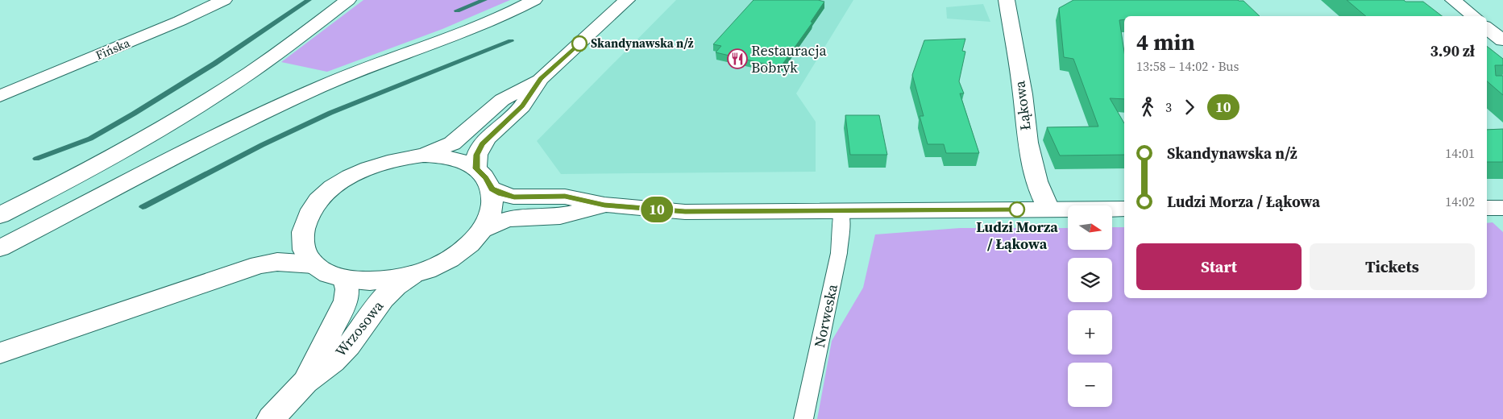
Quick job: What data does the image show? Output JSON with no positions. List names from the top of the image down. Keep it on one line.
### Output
{"streets":{"main road":["Fińska","Łąkowa","Wrzosowa"],"lane":["Norweska"]},"places":{"other":["Skandynawska n/ż","Ludzi Morza / Łąkowa"],"restaurant":["Restauracja Bobryk"]},"lines":["bus line 10"],"north":"right","page":{"on_map":"10","heading":["4 min","13:58 – 14:02 · Bus","3.90 zł"],"legs":["3","10"],"list":[{"name":"Skandynawska n/ż","value":"14:01"},{"name":"Ludzi Morza / Łąkowa","value":"14:02"}],"map_buttons":["+","−"],"buttons":["Start","Tickets"]}}
